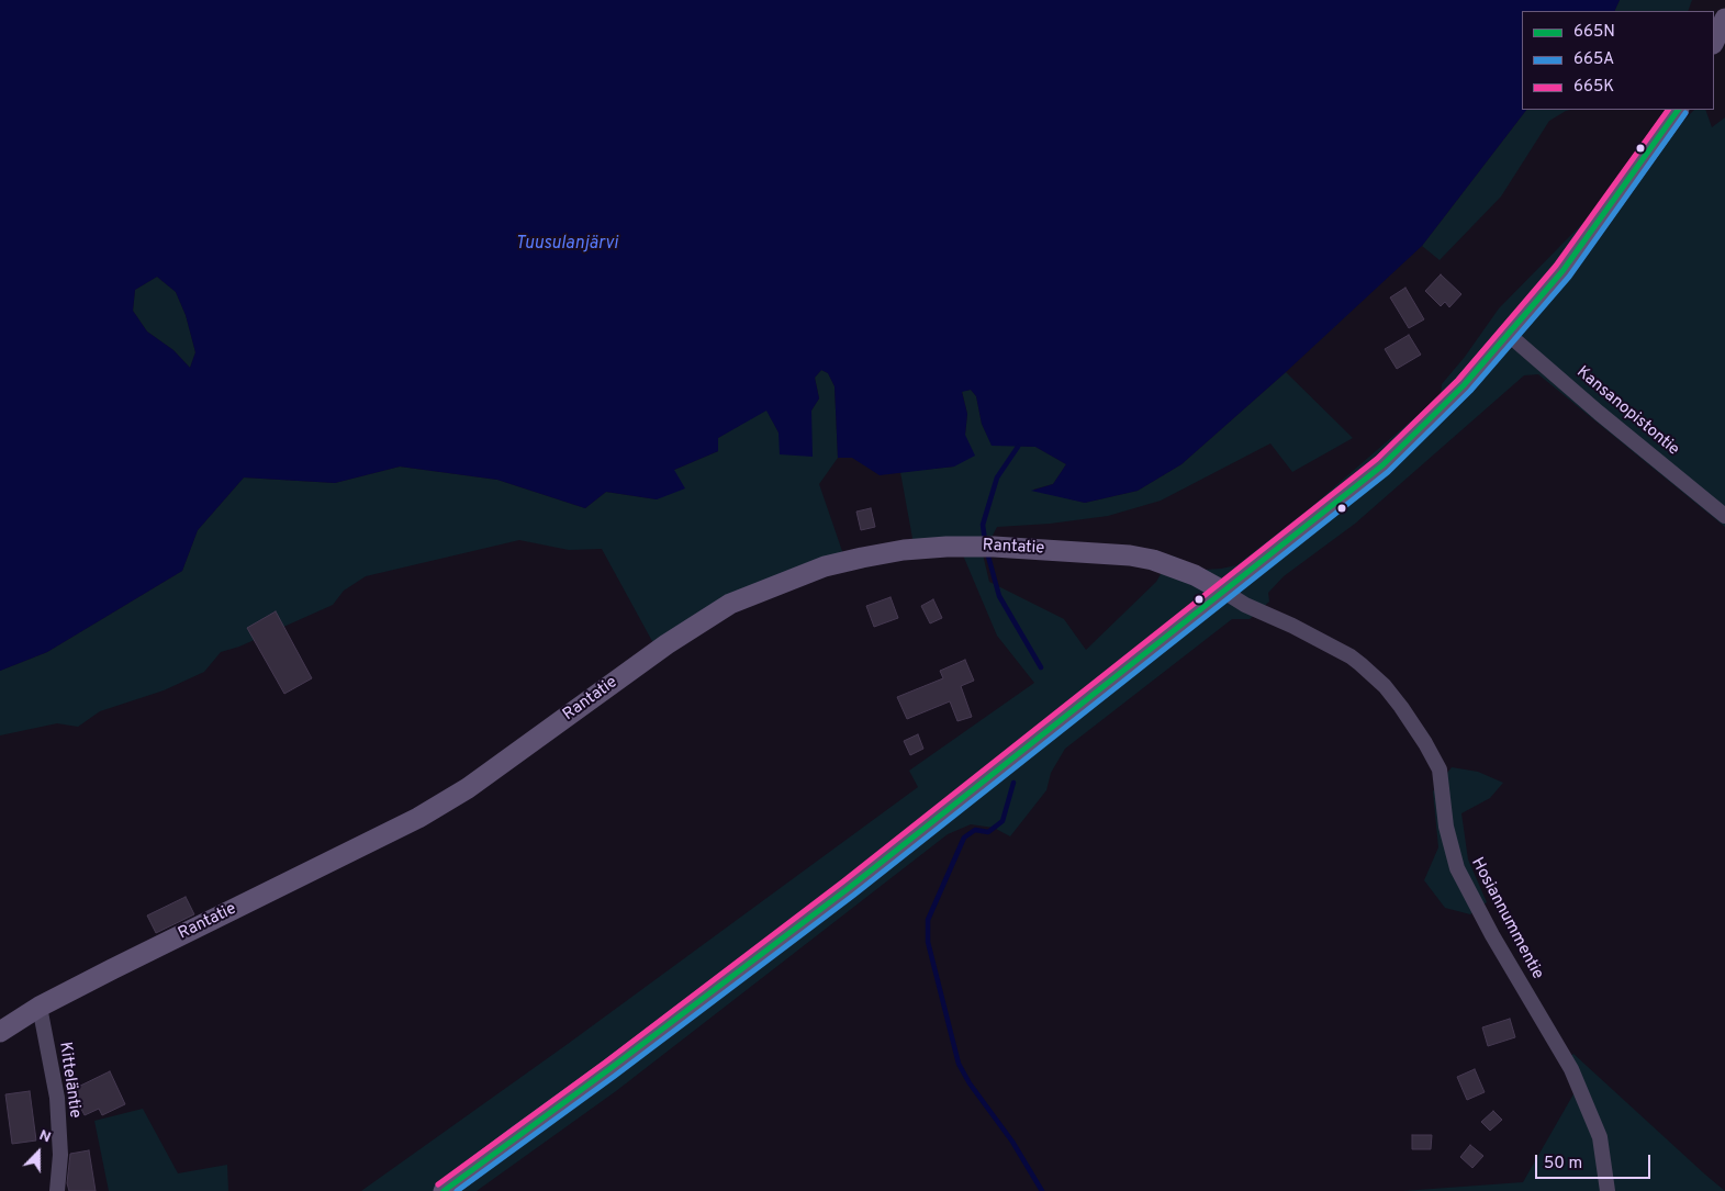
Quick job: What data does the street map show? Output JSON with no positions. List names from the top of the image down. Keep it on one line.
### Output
{"streets":{"main road":["Rantatie"],"street":["Kansanopistontie","Hosiannummentie","Kitteläntie"]},"crossings":[["Rantatie","Hosiannummentie"],["Rantatie","Kitteläntie"]],"water":["Tuusulanjärvi"],"lines":["transit line 665N","transit line 665K","transit line 665A"],"legend":["665N","665A","665K"],"scale_bar":"50 m","north":"top"}
